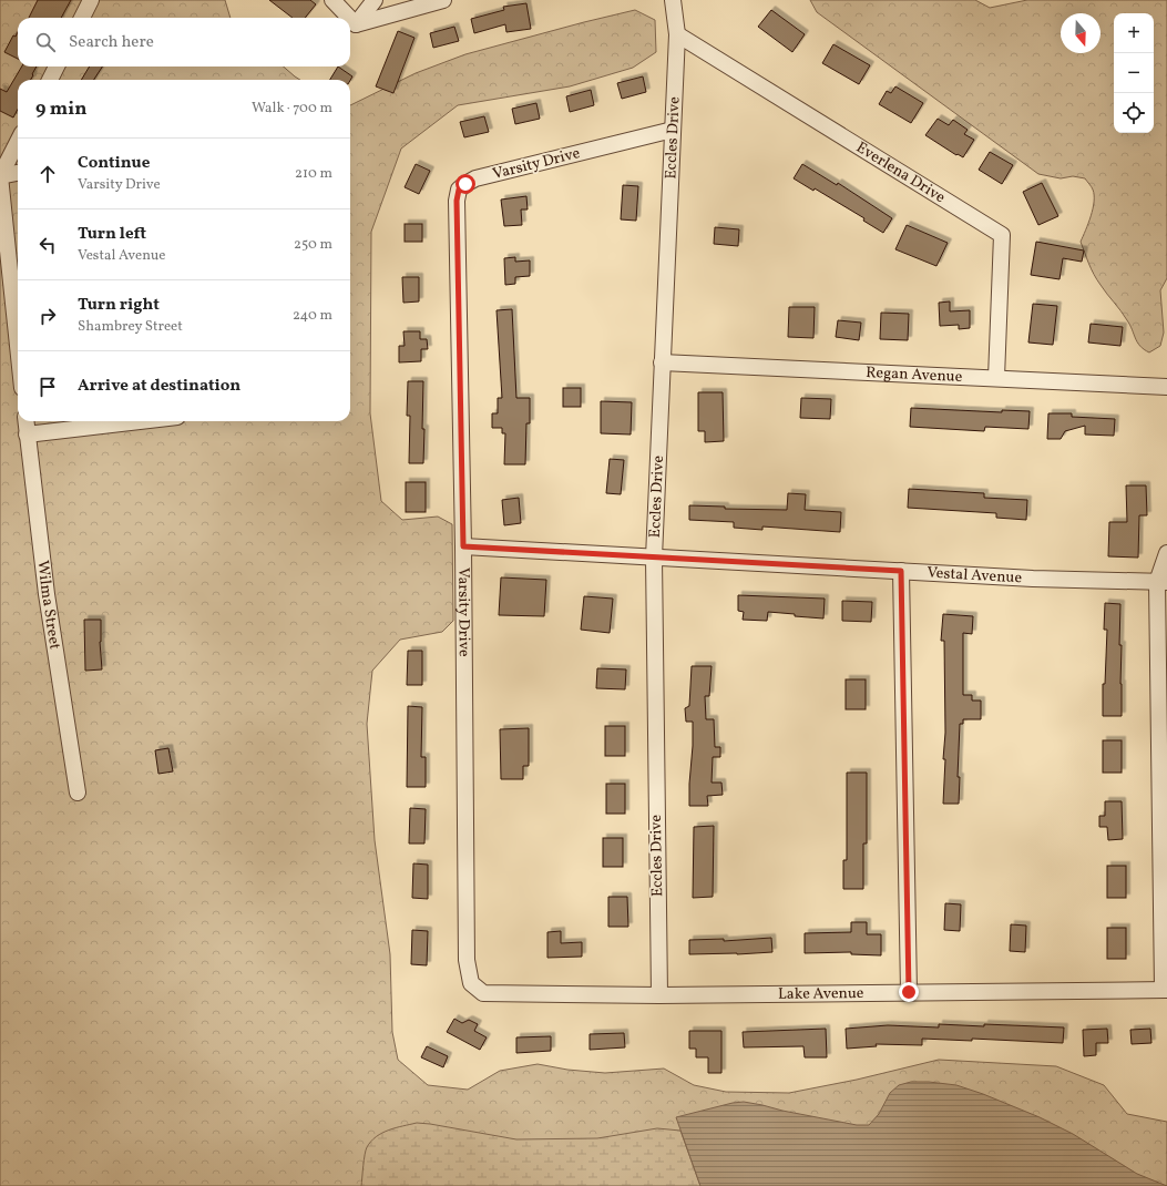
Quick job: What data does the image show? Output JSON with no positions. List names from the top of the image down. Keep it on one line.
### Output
{"streets":{"street":["Eccles Drive","Varsity Drive","Everlena Drive","Regan Avenue","Vestal Avenue","Wilma Street","Lake Avenue"]},"crossings":[["Eccles Drive","Varsity Drive"],["Eccles Drive","Everlena Drive"],["Eccles Drive","Regan Avenue"],["Eccles Drive","Vestal Avenue"],["Eccles Drive","Lake Avenue"],["Varsity Drive","Vestal Avenue"],["Varsity Drive","Lake Avenue"],["Everlena Drive","Regan Avenue"]],"north":"bottom","page":{"map_buttons":["+","−"],"search":"Search here","heading":["9 min","Walk · 700 m"],"list":[["Continue","Varsity Drive","210 m"],["Turn left","Vestal Avenue","250 m"],["Turn right","Shambrey Street","240 m"],"Arrive at destination"]}}
